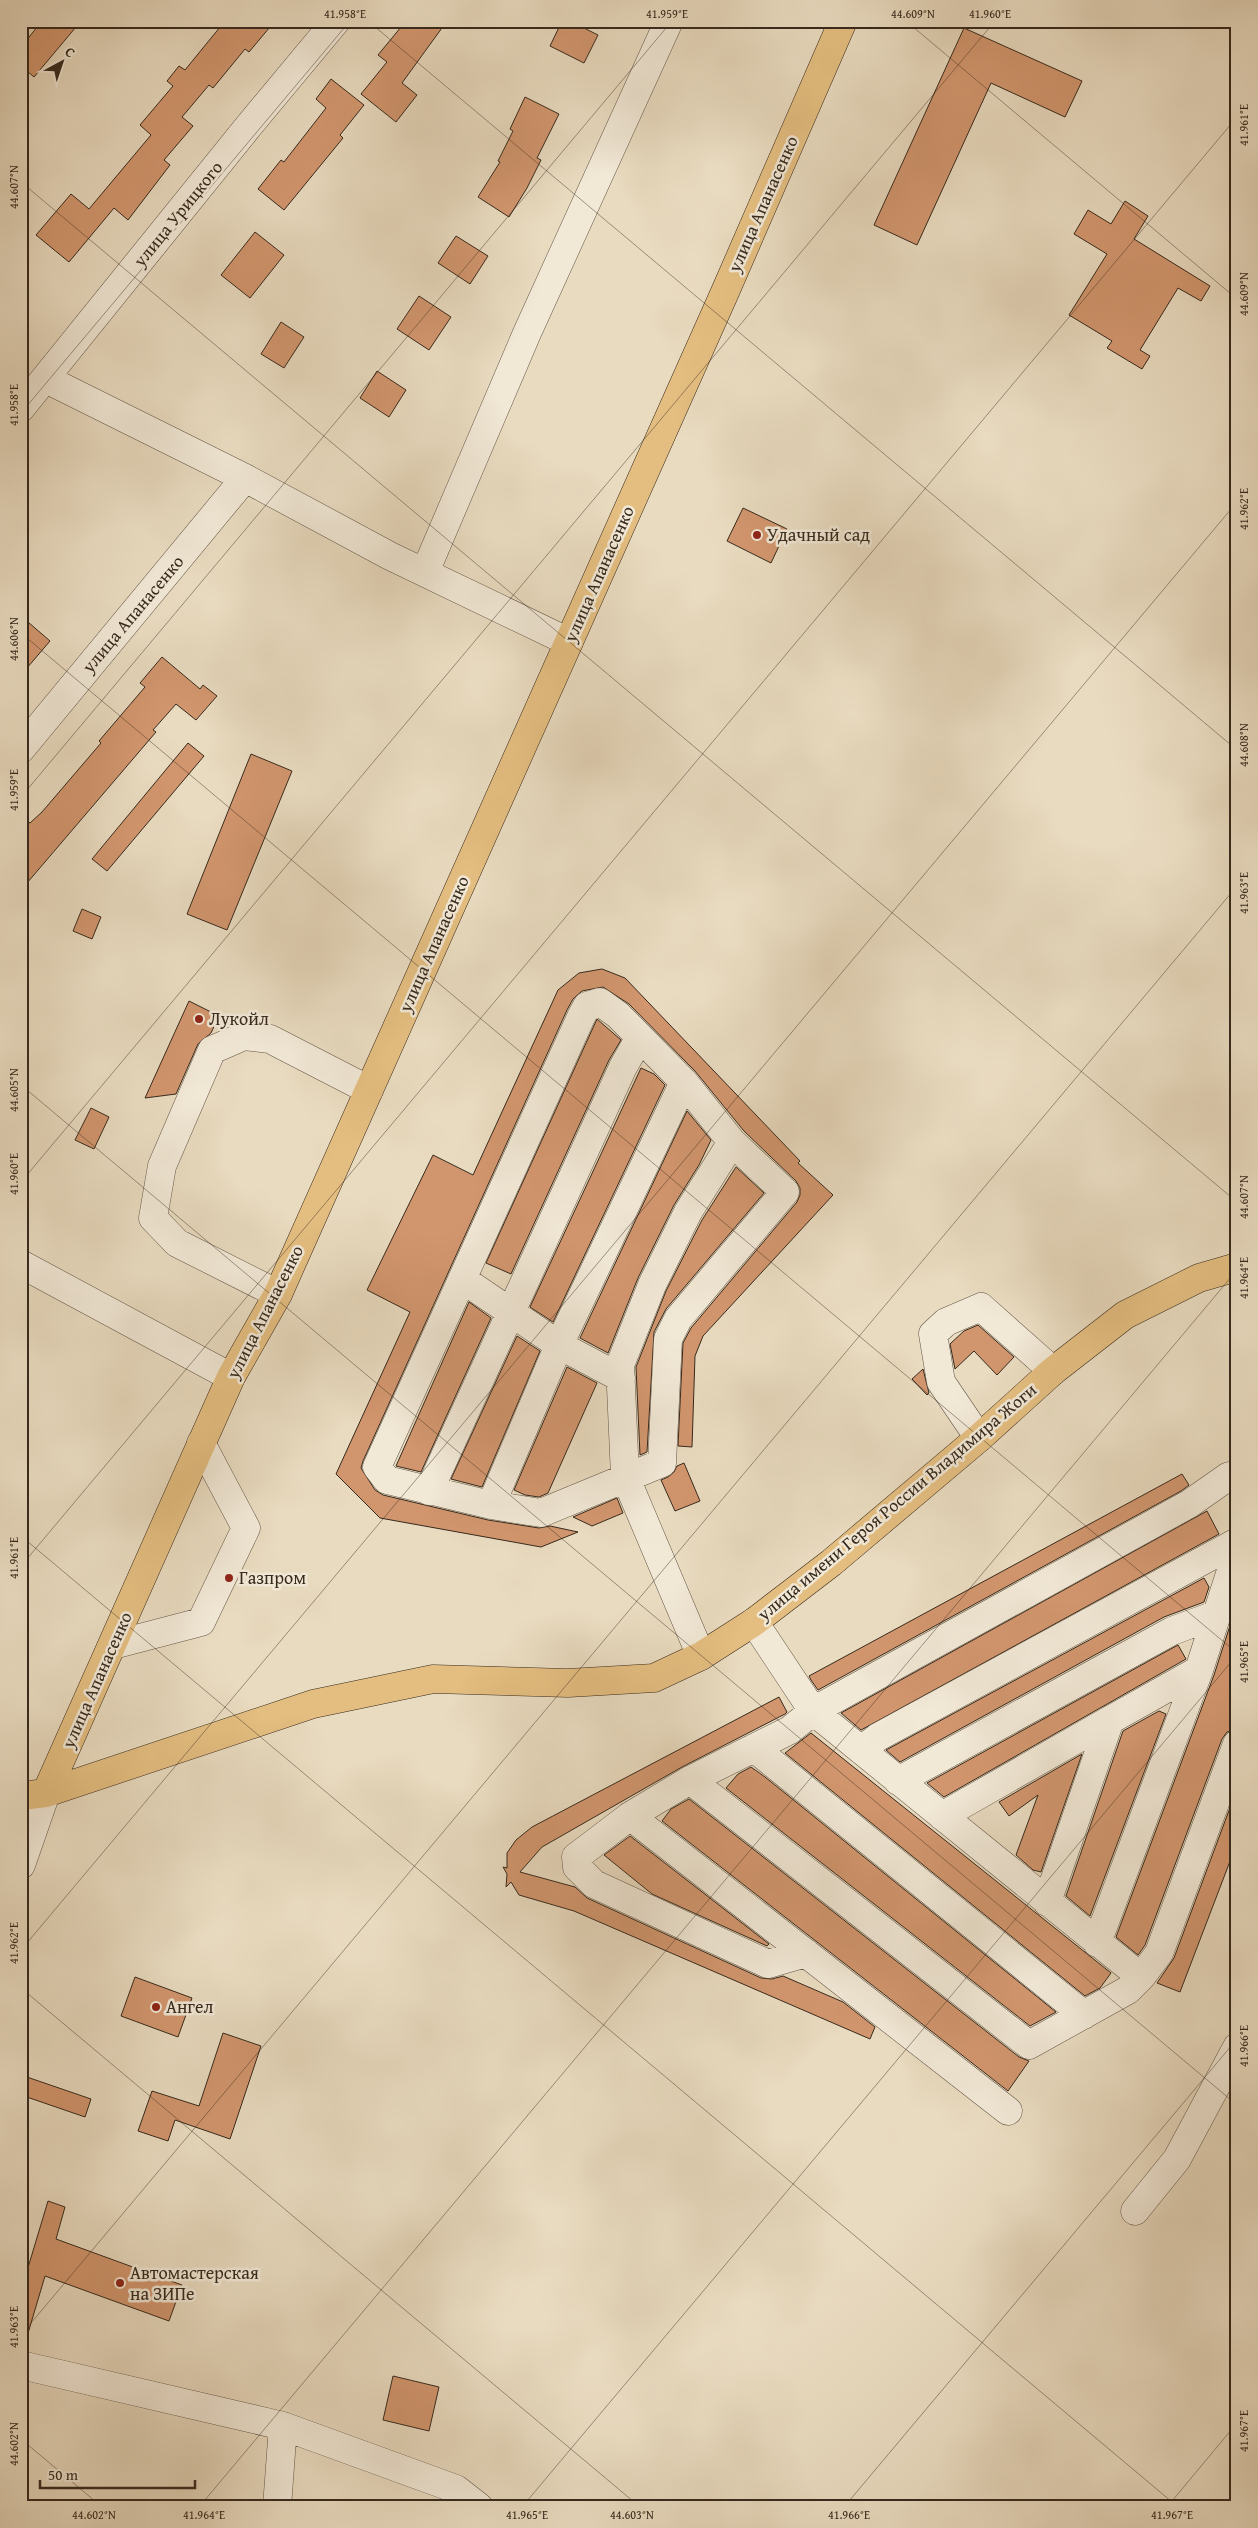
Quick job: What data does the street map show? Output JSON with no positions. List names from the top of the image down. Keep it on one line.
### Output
{"streets":{"main road":["улица Апанасенко","улица имени Героя России Владимира Жоги"],"street":["улица Урицкого"]},"crossings":[["улица Апанасенко","улица имени Героя России Владимира Жоги"]],"places":["Удачный сад","Лукойл","Газпром","Ангел","Автомастерская на ЗИПе"],"scale_bar":"50 m","north":"top right","coordinates":["41.958°E","41.959°E","44.609°N","41.960°E","41.961°E","44.607°N","41.962°E","44.606°N","44.608°N","41.963°E","44.605°N","41.964°E","41.965°E","41.966°E","41.967°E","44.602°N","44.603°N"]}
